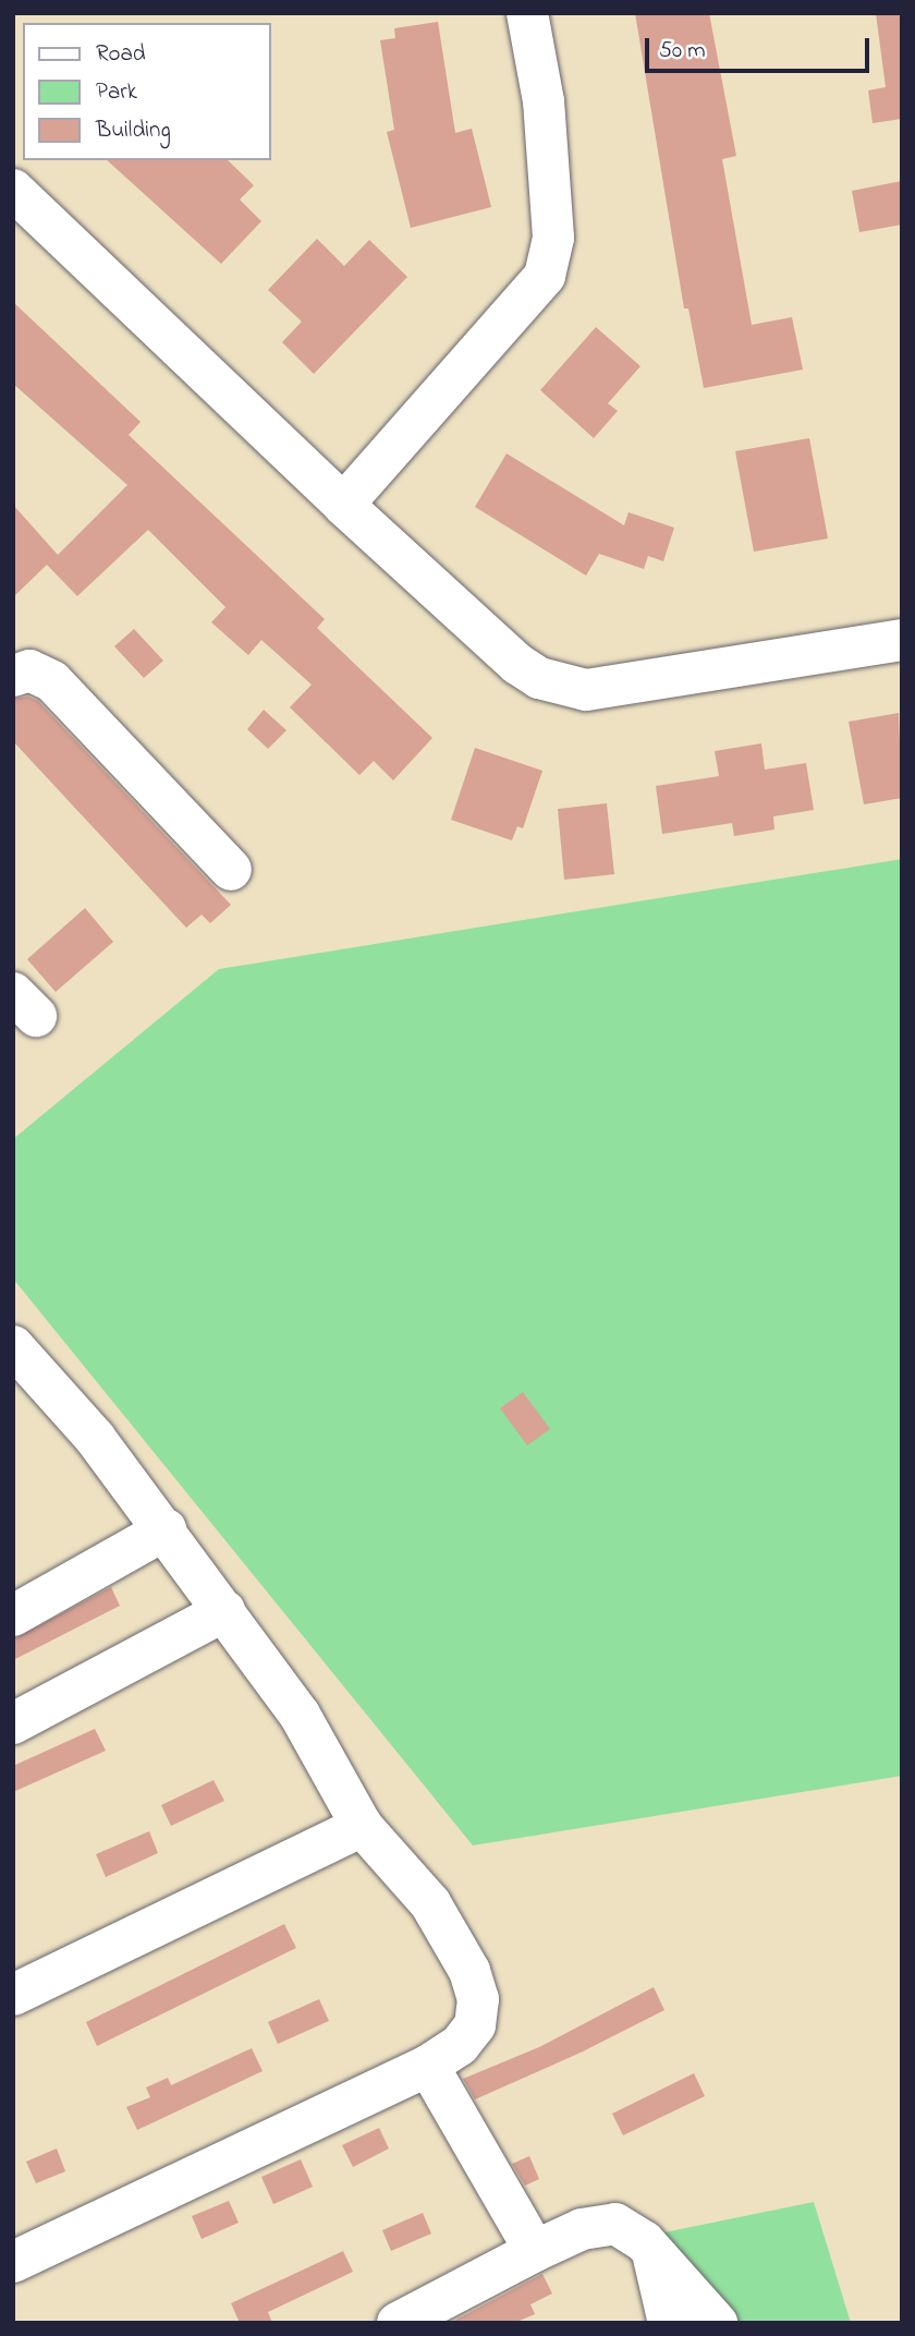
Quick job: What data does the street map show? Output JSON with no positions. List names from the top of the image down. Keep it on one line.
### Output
{"legend":["Road","Park","Building"],"scale_bar":"50 m"}
